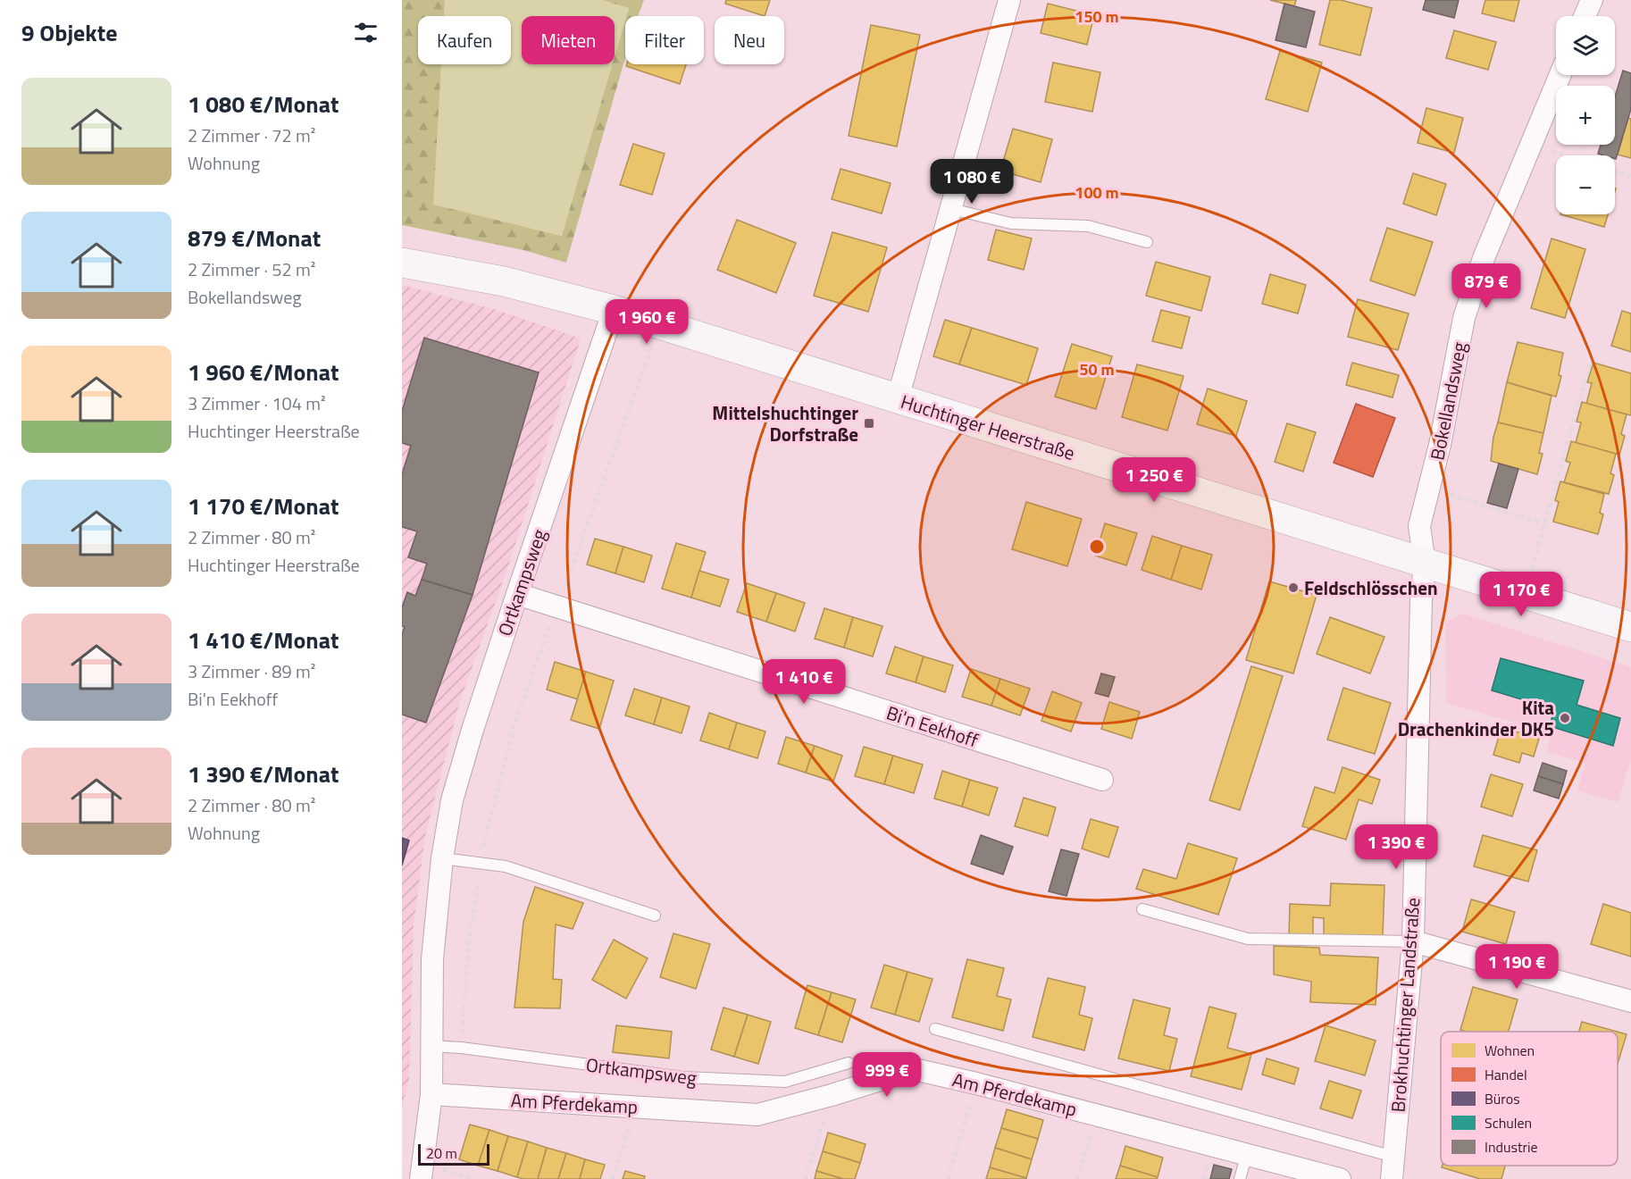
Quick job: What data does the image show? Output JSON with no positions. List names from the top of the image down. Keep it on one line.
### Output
{"streets":{"main road":["Huchtinger Heerstraße"],"street":["Bokellandsweg","Ortkampsweg","Bi'n Eekhoff","Brokhuchtinger Landstraße","Am Pferdekamp"]},"crossings":[["Bokellandsweg","Huchtinger Heerstraße"],["Bokellandsweg","Brokhuchtinger Landstraße"],["Huchtinger Heerstraße","Ortkampsweg"],["Huchtinger Heerstraße","Brokhuchtinger Landstraße"],["Ortkampsweg","Bi'n Eekhoff"],["Ortkampsweg","Am Pferdekamp"]],"places":{"transit":["Mittelshuchtinger Dorfstraße"],"other":["Feldschlösschen","Kita Drachenkinder DK5"]},"legend":["Wohnen","Handel","Büros","Schulen","Industrie"],"scale_bar":"20 m","page":{"heading":"9 Objekte","map_buttons":["+","−"],"chip":["Kaufen","Mieten","Filter","Neu"],"list":[{"name":"1 080 €/Monat","note":"2 Zimmer · 72 m² · Wohnung"},{"name":"879 €/Monat","note":"2 Zimmer · 52 m² · Bokellandsweg"},{"name":"1 960 €/Monat","note":"3 Zimmer · 104 m² · Huchtinger Heerstraße"},{"name":"1 170 €/Monat","note":"2 Zimmer · 80 m² · Huchtinger Heerstraße"},{"name":"1 410 €/Monat","note":"3 Zimmer · 89 m² · Bi'n Eekhoff"},{"name":"1 390 €/Monat","note":"2 Zimmer · 80 m² · Wohnung"}],"price":["1 080 €","879 €","1 960 €","1 250 €","1 170 €","1 410 €","1 390 €","1 190 €","999 €"],"scale":"20 m"},"rings":["150 m","100 m","50 m"]}
